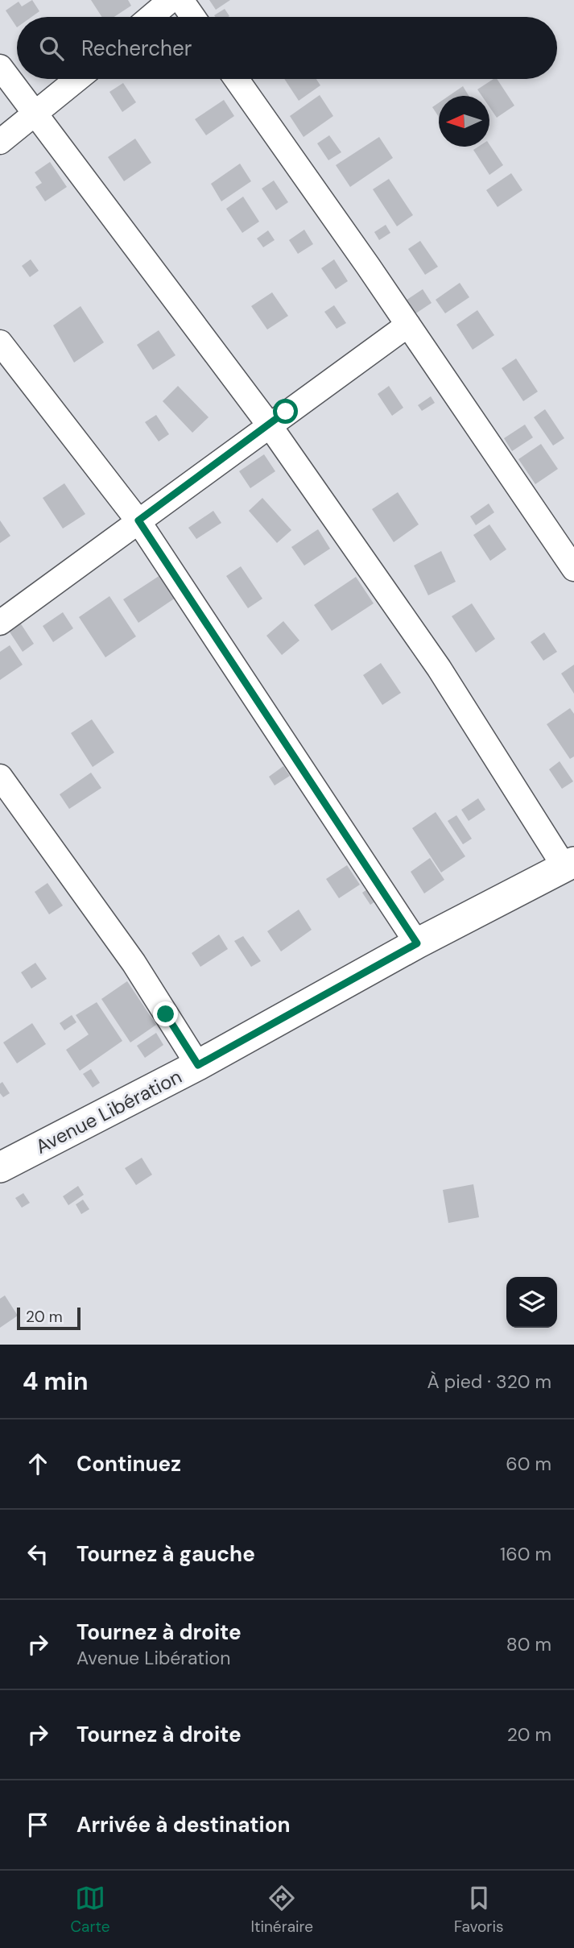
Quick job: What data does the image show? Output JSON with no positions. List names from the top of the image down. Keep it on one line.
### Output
{"streets":{"street":["Avenue Libération"]},"scale_bar":"20 m","north":"left","page":{"search":"Rechercher","scale":"20 m","heading":["4 min","À pied · 320 m"],"list":[["Continuez","60 m"],["Tournez à gauche","160 m"],["Tournez à droite","Avenue Libération","80 m"],["Tournez à droite","20 m"],"Arrivée à destination"],"nav":["Carte","Itinéraire","Favoris"]}}
